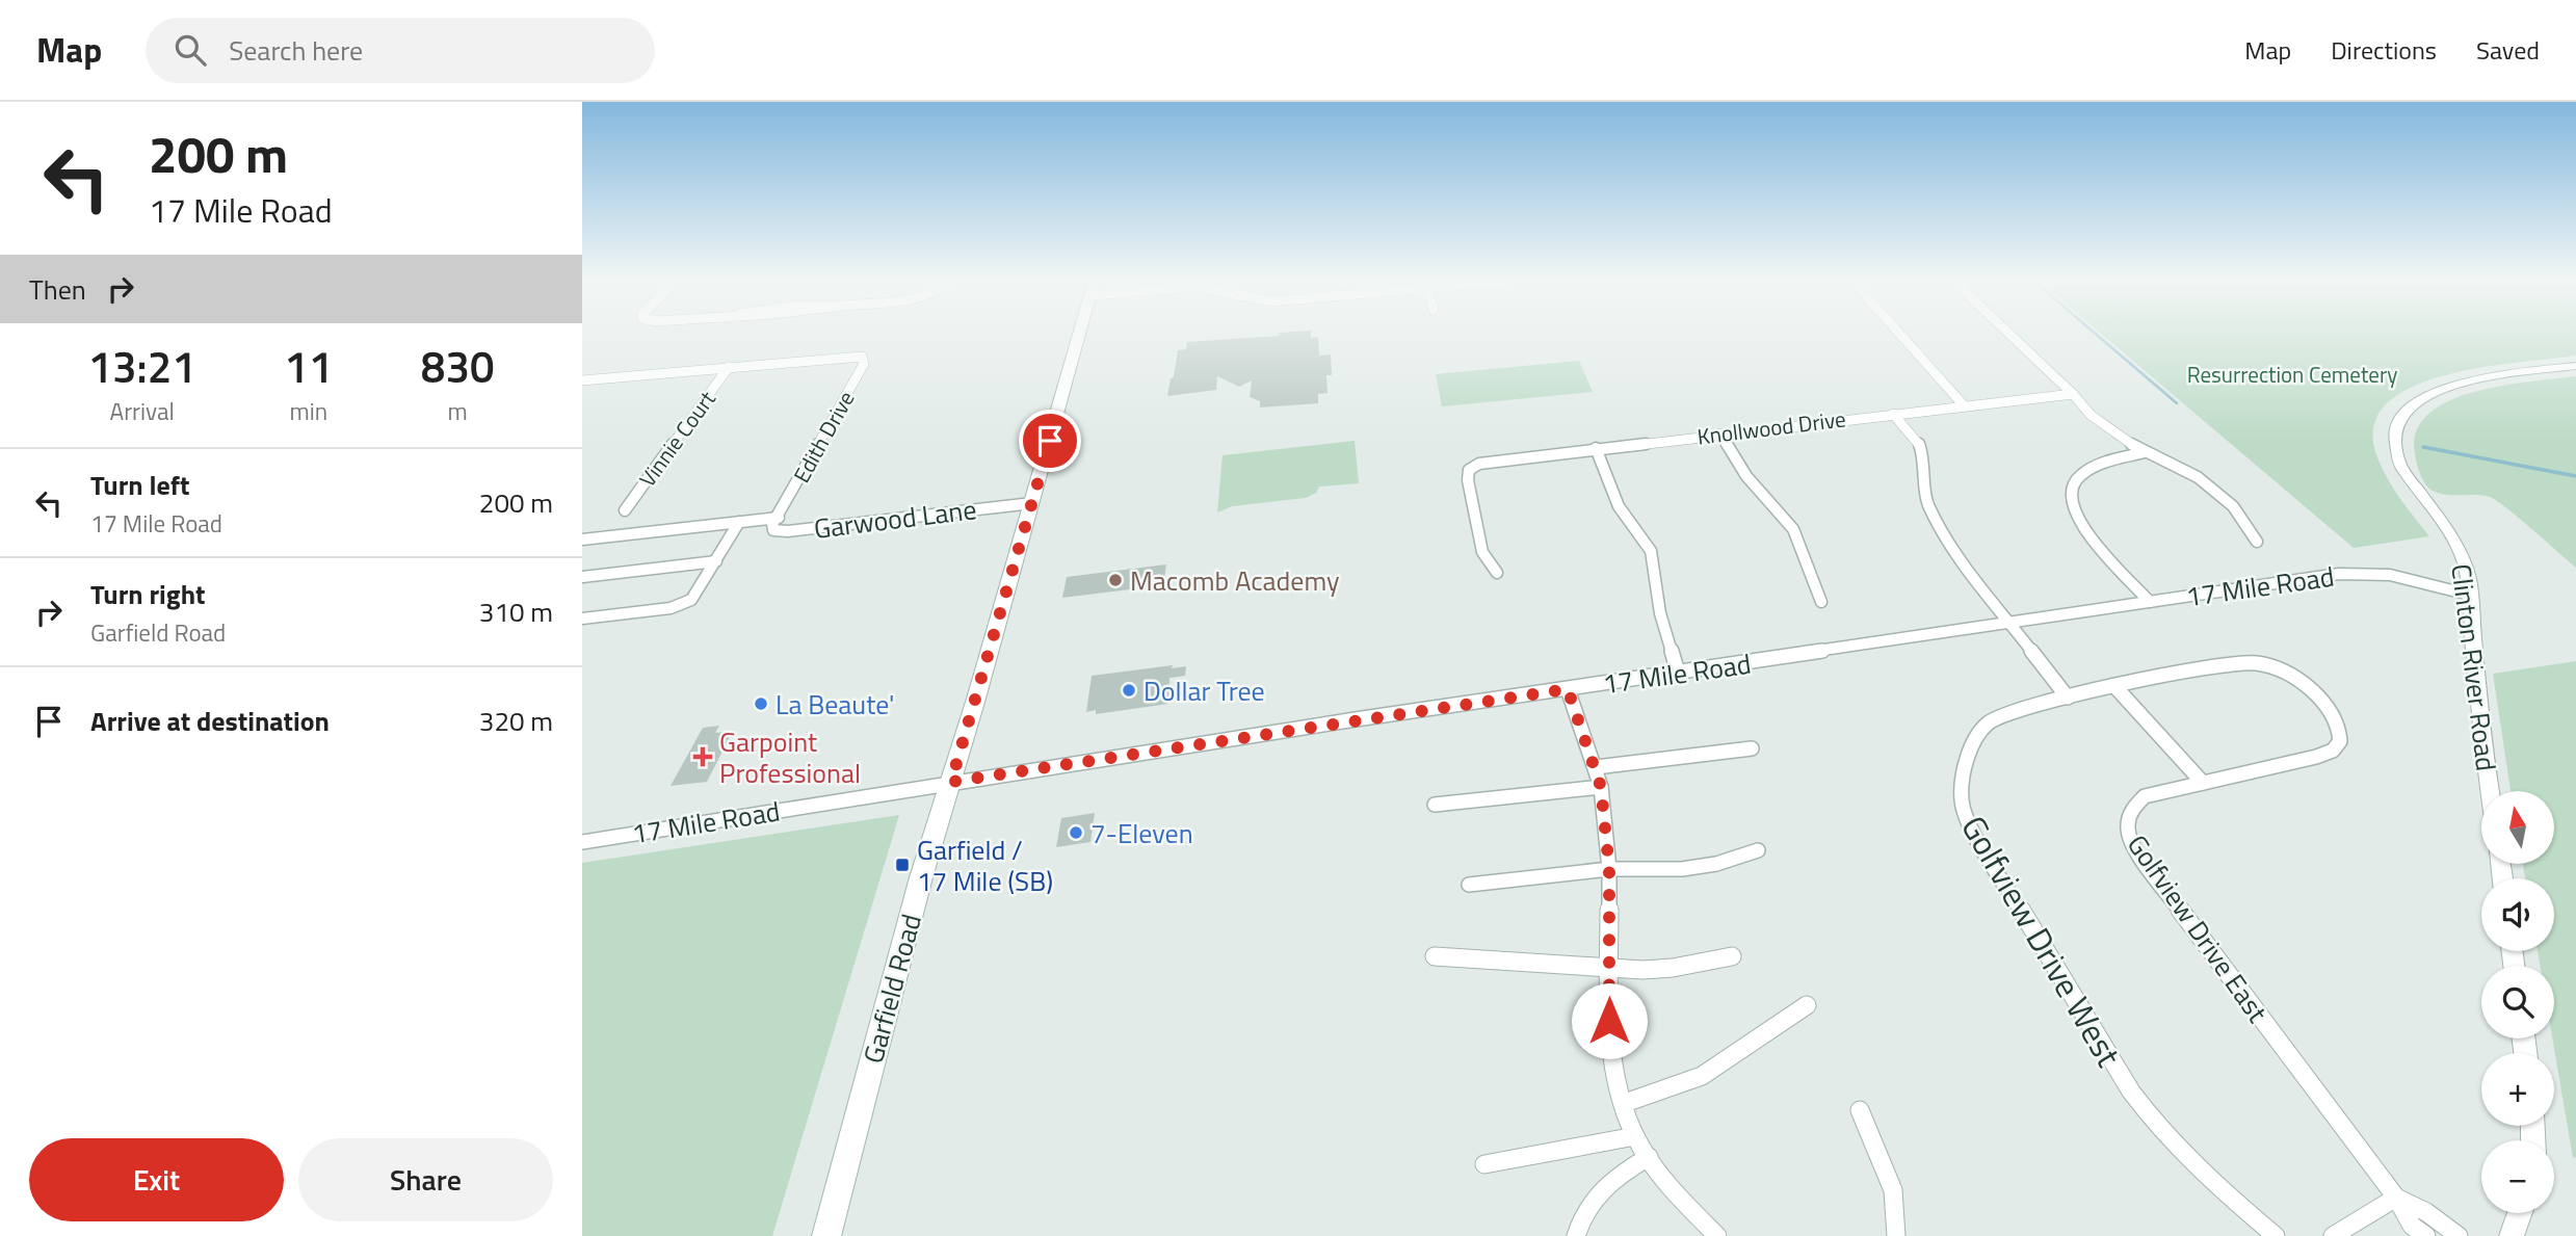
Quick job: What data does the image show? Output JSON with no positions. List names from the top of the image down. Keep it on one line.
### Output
{"streets":{"main road":["Garfield Road"],"street":["Knollwood Drive","Edith Drive","Vinnie Court","Garwood Lane","17 Mile Road","Clinton River Road","Golfview Drive East","Golfview Drive West"]},"crossings":[["Edith Drive","Garwood Lane"],["Garwood Lane","Garfield Road"],["17 Mile Road","Clinton River Road"],["17 Mile Road","Garfield Road"],["Golfview Drive East","Golfview Drive West"]],"parks":["Resurrection Cemetery"],"places":{"other":["Macomb Academy","Dollar Tree","La Beaute'","7-Eleven"],"health":["Garpoint Professional"],"transit":["Garfield / 17 Mile (SB)"]},"north":"top","page":{"header":"Map","search":"Search here","nav":["Map","Directions","Saved"],"turn":["200 m","17 Mile Road"],"then":"Then","eta":["13:21","Arrival","11","min","830","m"],"list":[{"name":"Turn left","note":"17 Mile Road","value":"200 m"},{"name":"Turn right","note":"Garfield Road","value":"310 m"},{"name":"Arrive at destination","value":"320 m"}],"map_buttons":["+","−"],"buttons":["Exit","Share"]}}
